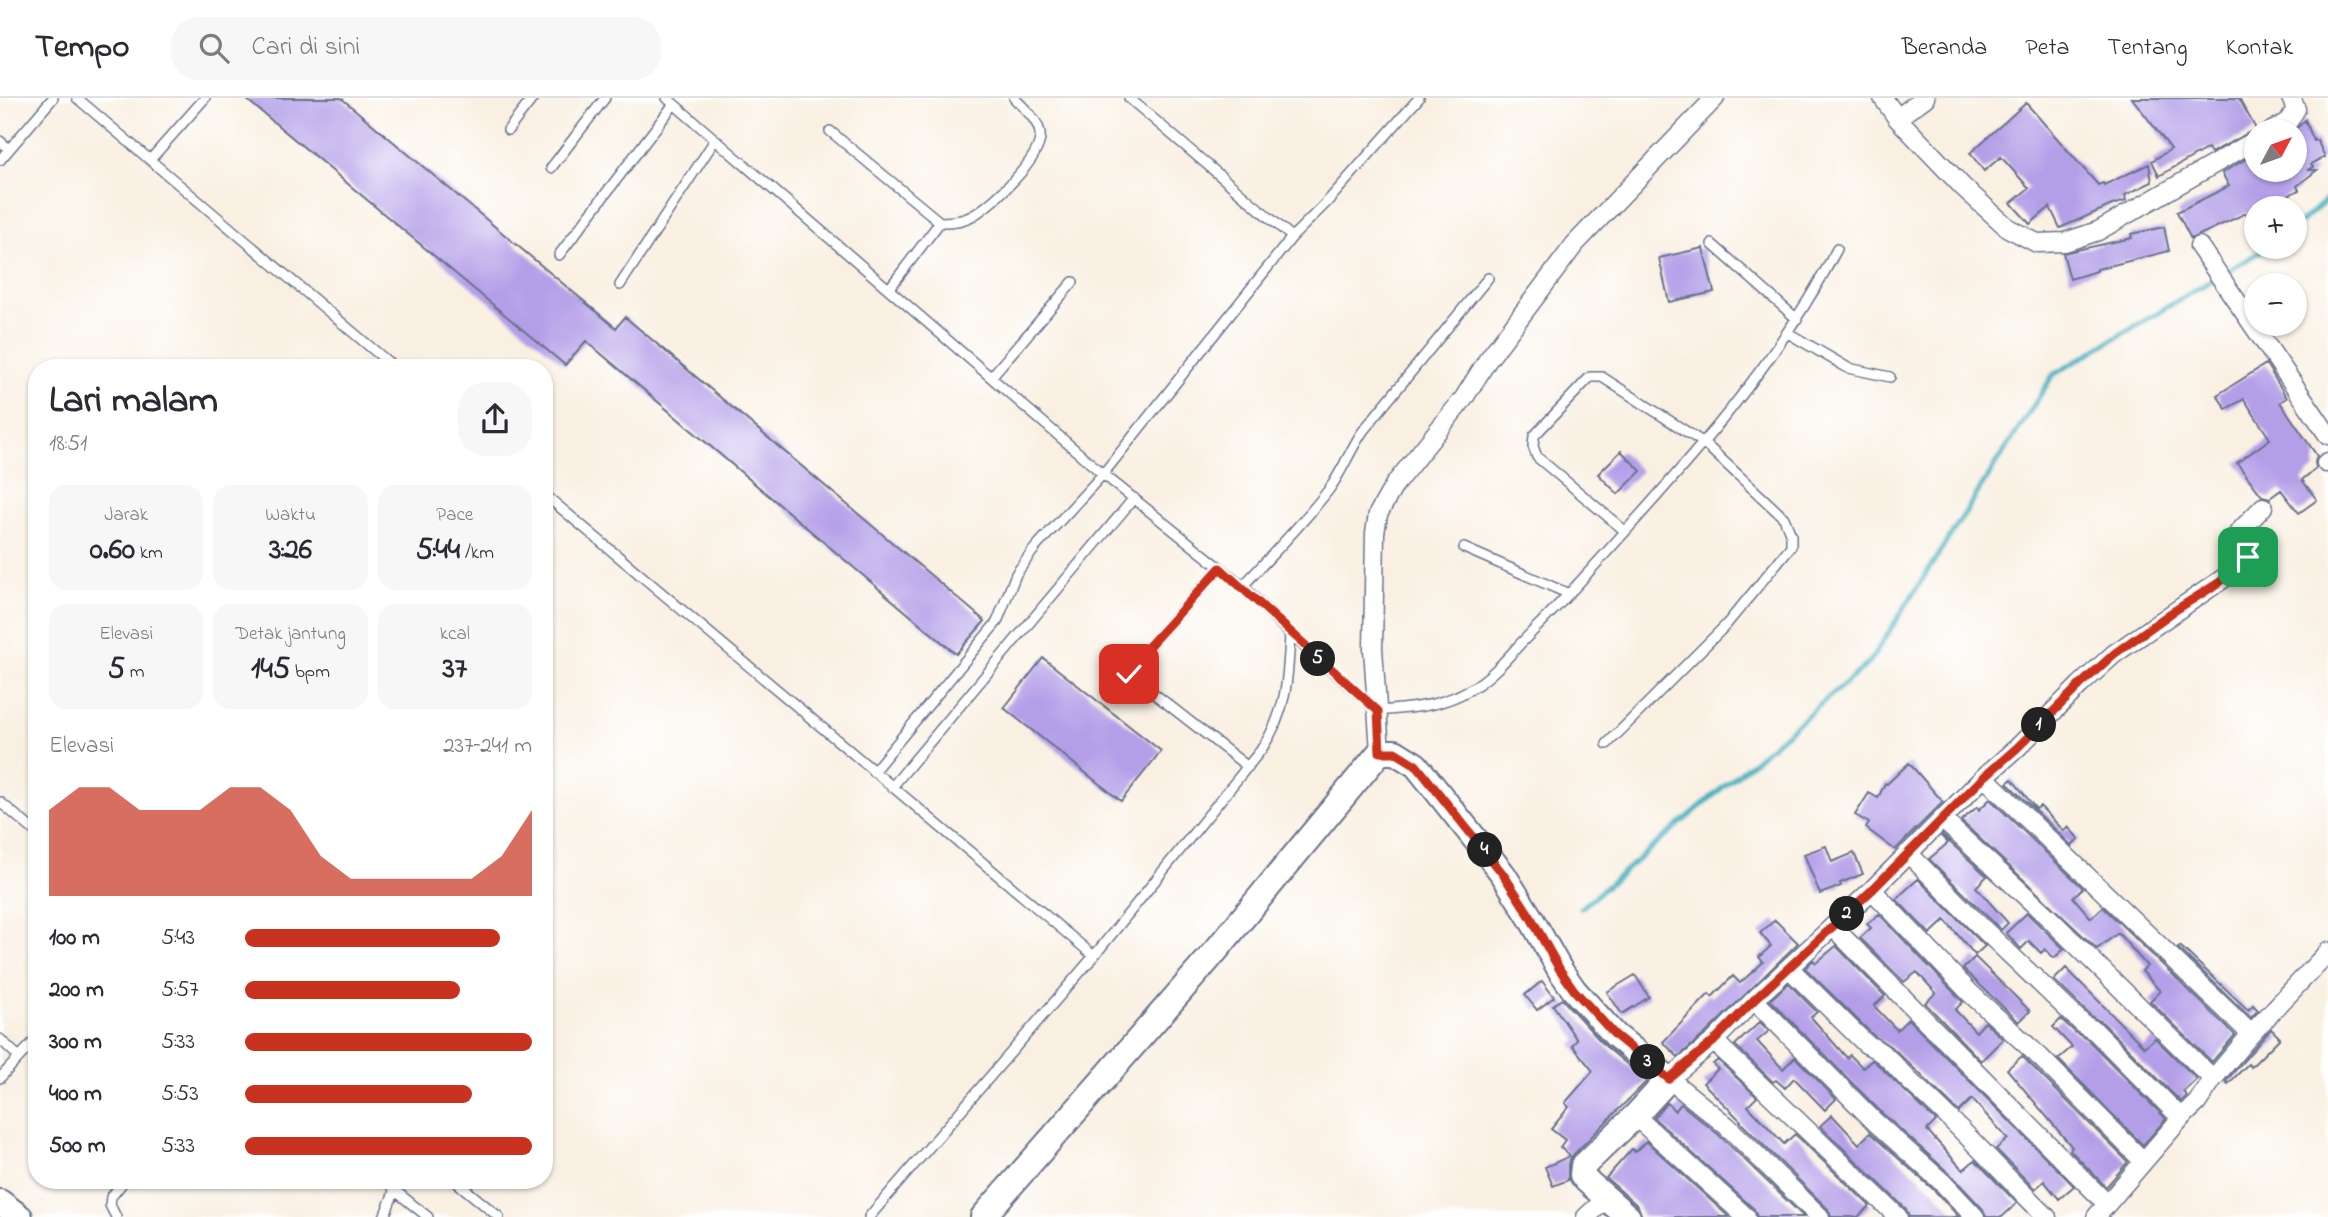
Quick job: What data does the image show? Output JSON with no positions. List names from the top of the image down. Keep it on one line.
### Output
{"north":"top right","page":{"header":"Tempo","search":"Cari di sini","nav":["Beranda","Peta","Tentang","Kontak"],"map_buttons":["+","−"],"heading":["Lari malam","18:51"],"stats":[["Jarak","0.60 km"],["Waktu","3:26"],["Pace","5:44 /km"],["Elevasi","5 m"],["Detak jantung","145 bpm"],["kcal","37"]],"pins":["5","1","4","2","3"],"chart":["Elevasi","237–241 m"],"list":[{"name":"100 m","note":"5:43"},{"name":"200 m","note":"5:57"},{"name":"300 m","note":"5:33"},{"name":"400 m","note":"5:53"},{"name":"500 m","note":"5:33"}]}}
